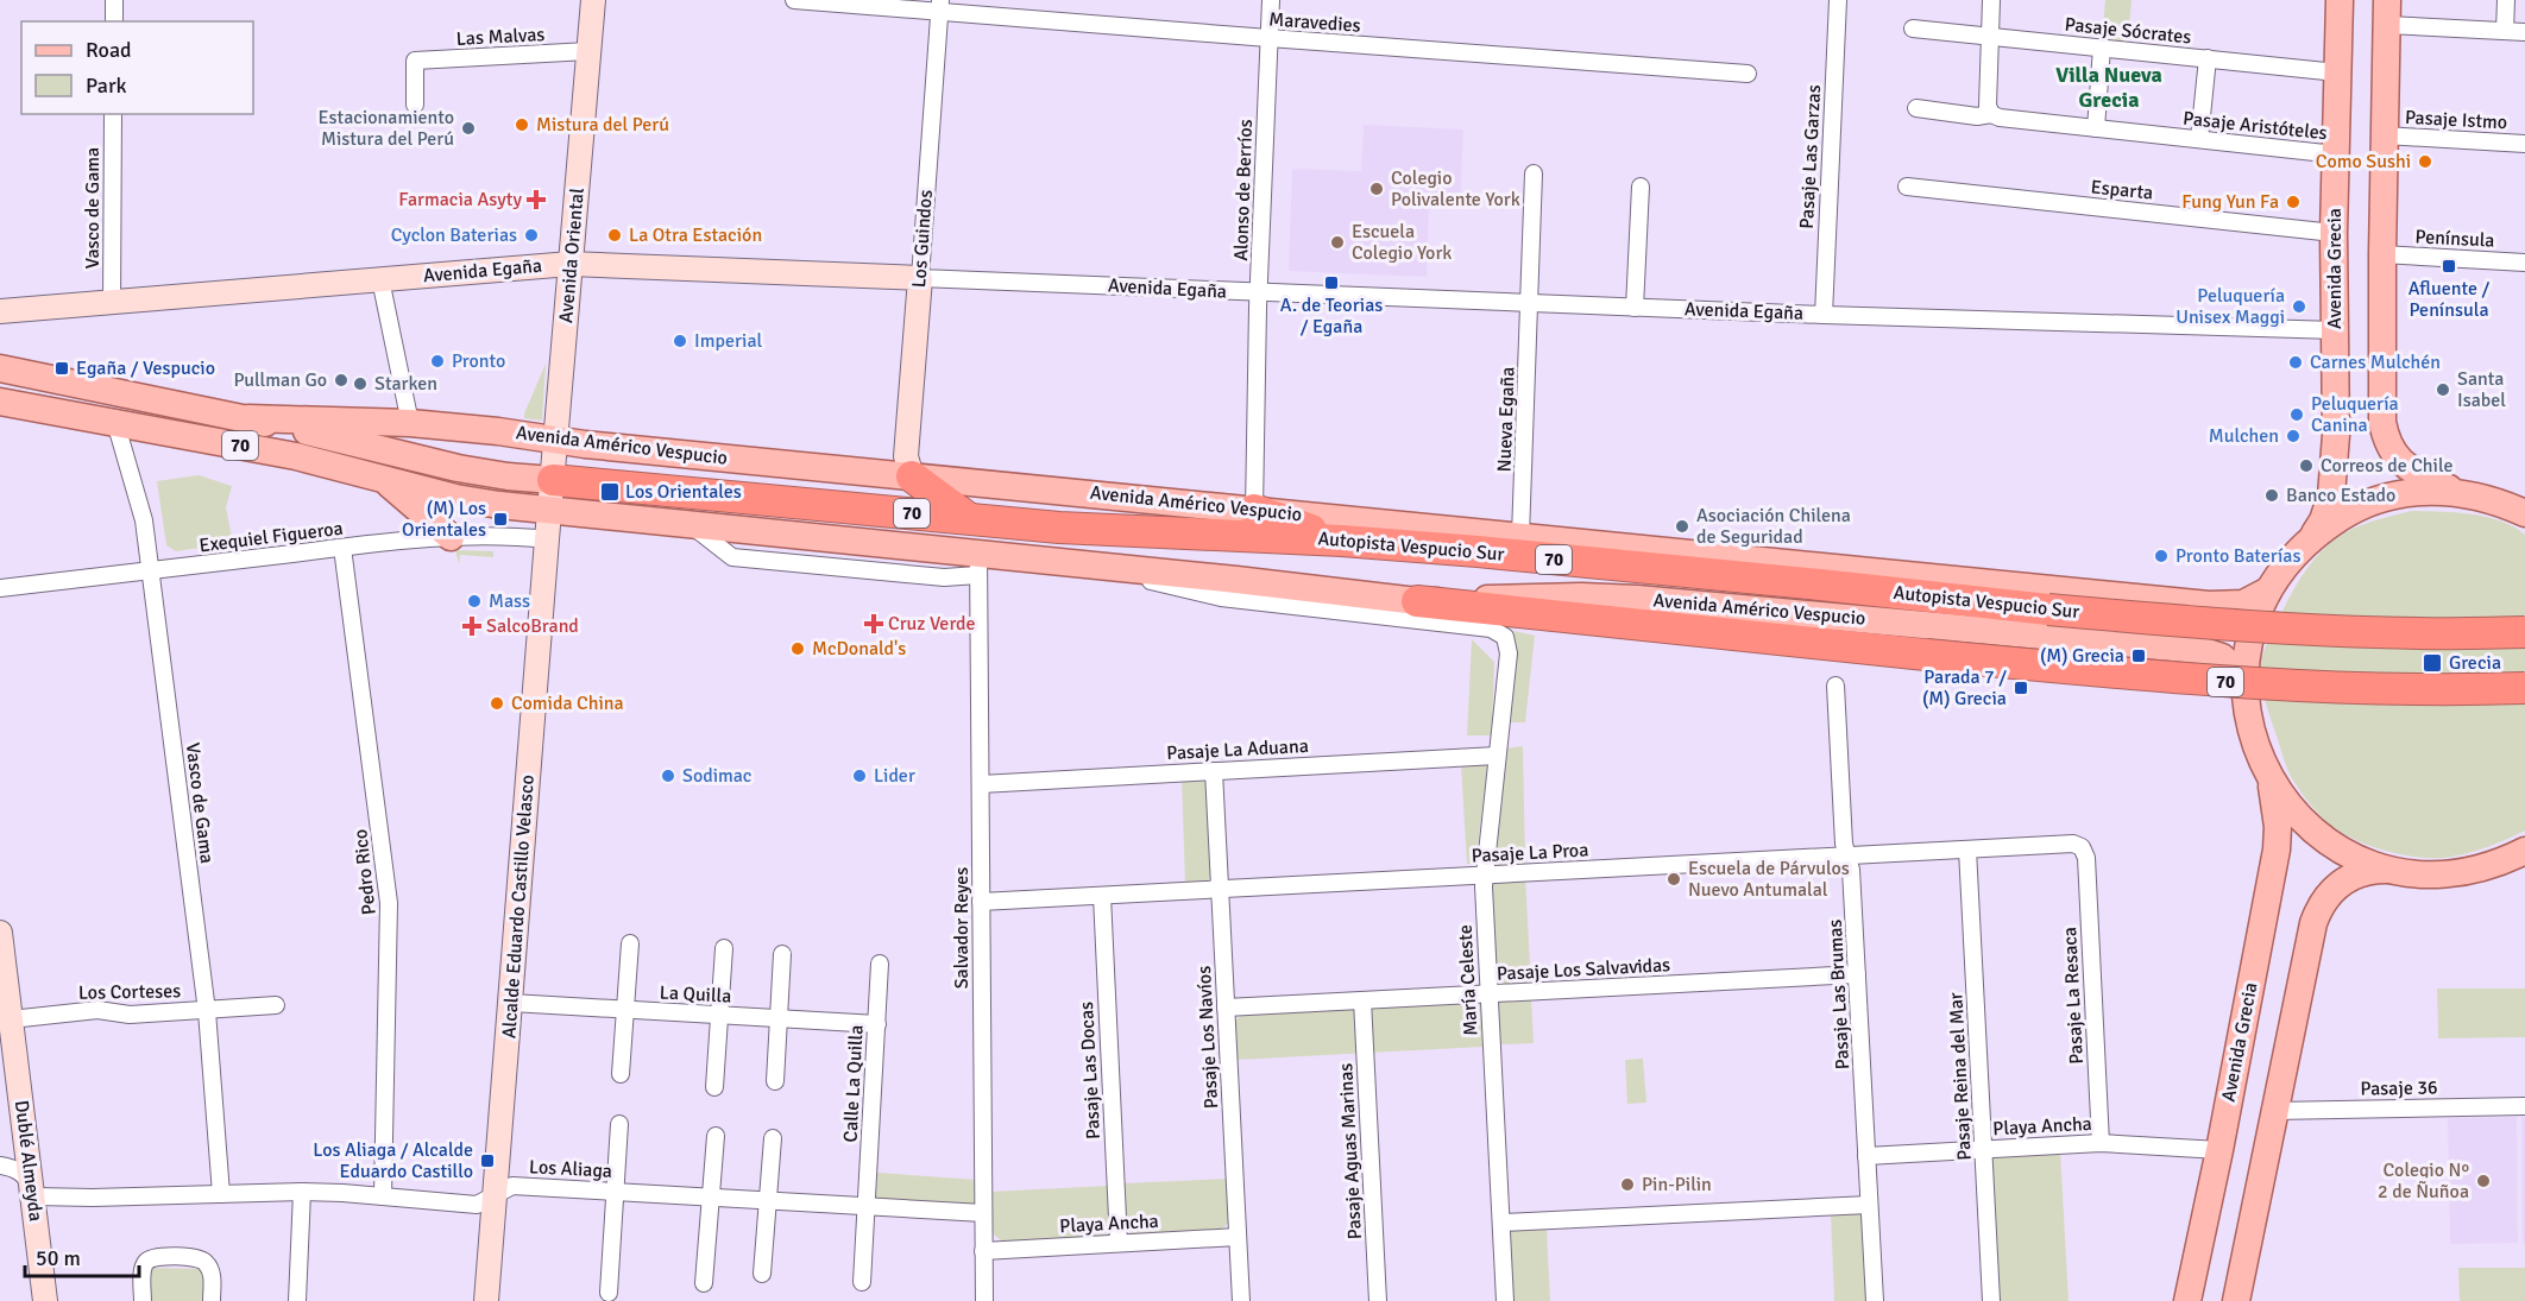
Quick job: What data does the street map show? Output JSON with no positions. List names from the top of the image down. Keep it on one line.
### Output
{"streets":{"highway":["70","Autopista Vespucio Sur"],"main road":["Los Guindos","Avenida Oriental","Avenida Grecia","Avenida Egaña","Avenida Américo Vespucio","Alcalde Eduardo Castillo Velasco","Dublé Almeyda"],"street":["Maravedies","Pasaje Sócrates","Las Malvas","Pasaje Istmo","Pasaje Aristóteles","Pasaje Las Garzas","Alonso de Berríos","Esparta","Vasco de Gama","Península","Nueva Egaña","Exequiel Figueroa","Pasaje La Aduana","Pasaje La Proa","Pedro Rico","Salvador Reyes","Pasaje Los Salvavidas","María Celeste","Los Corteses","La Quilla","Pasaje Las Brumas","Pasaje La Resaca","Pasaje Los Navíos","Pasaje Las Docas","Pasaje Reina del Mar","Calle La Quilla","Pasaje 36","Playa Ancha","Pasaje Aguas Marinas","Los Aliaga"]},"crossings":[["Maravedies","Alonso de Berríos"],["Maravedies","Los Guindos"],["Pasaje Sócrates","Avenida Grecia"],["Las Malvas","Avenida Oriental"],["Pasaje Aristóteles","Avenida Grecia"],["Pasaje Las Garzas","Avenida Egaña"],["Alonso de Berríos","Avenida Egaña"],["Alonso de Berríos","Avenida Américo Vespucio"],["Esparta","Avenida Grecia"],["Vasco de Gama","Avenida Egaña"],["Vasco de Gama","Avenida Américo Vespucio"],["Vasco de Gama","Exequiel Figueroa"],["Vasco de Gama","Los Corteses"],["Vasco de Gama","Los Aliaga"],["Los Guindos","Avenida Egaña"],["Los Guindos","Avenida Américo Vespucio"],["Avenida Oriental","Avenida Egaña"],["Avenida Oriental","Avenida Américo Vespucio"],["Avenida Oriental","Autopista Vespucio Sur"],["Avenida Oriental","Alcalde Eduardo Castillo Velasco"],["Avenida Grecia","Avenida Egaña"],["Avenida Grecia","Playa Ancha"],["Avenida Egaña","Nueva Egaña"],["Nueva Egaña","Avenida Américo Vespucio"],["70","Avenida Américo Vespucio"],["Avenida Américo Vespucio","Autopista Vespucio Sur"],["Avenida Américo Vespucio","Alcalde Eduardo Castillo Velasco"],["Avenida Américo Vespucio","Salvador Reyes"],["Avenida Américo Vespucio","María Celeste"],["Exequiel Figueroa","Pedro Rico"],["Exequiel Figueroa","Alcalde Eduardo Castillo Velasco"],["Pasaje La Aduana","Salvador Reyes"],["Pasaje La Aduana","María Celeste"],["Pasaje La Aduana","Pasaje Los Navíos"],["Pasaje La Proa","Salvador Reyes"],["Pasaje La Proa","María Celeste"],["Pasaje La Proa","Pasaje Las Brumas"],["Pasaje La Proa","Pasaje La Resaca"],["Pasaje La Proa","Pasaje Los Navíos"],["Pasaje La Proa","Pasaje Las Docas"],["Pasaje La Proa","Pasaje Reina del Mar"],["Pedro Rico","Los Aliaga"],["Alcalde Eduardo Castillo Velasco","La Quilla"],["Alcalde Eduardo Castillo Velasco","Los Aliaga"],["Salvador Reyes","Playa Ancha"],["Salvador Reyes","Los Aliaga"],["Pasaje Los Salvavidas","María Celeste"],["Pasaje Los Salvavidas","Pasaje Las Brumas"],["Pasaje Los Salvavidas","Pasaje Los Navíos"],["Pasaje Los Salvavidas","Pasaje Aguas Marinas"],["Los Corteses","Dublé Almeyda"],["La Quilla","Calle La Quilla"],["Pasaje Las Brumas","Playa Ancha"],["Pasaje La Resaca","Playa Ancha"],["Pasaje Los Navíos","Playa Ancha"],["Pasaje Las Docas","Playa Ancha"],["Pasaje Reina del Mar","Playa Ancha"],["Calle La Quilla","Los Aliaga"],["Dublé Almeyda","Los Aliaga"]],"districts":["Villa Nueva Grecia"],"places":{"other":["Mistura del Perú","Estacionamiento Mistura del Perú","Como Sushi","Colegio Polivalente York","Fung Yun Fa","Cyclon Baterias","La Otra Estación","Escuela Colegio York","Peluquería Unisex Maggi","Imperial","Pronto","Carnes Mulchén","Pullman Go","Starken","Santa Isabel","Peluquería Canina","Mulchen","Correos de Chile","Banco Estado","Asociación Chilena de Seguridad","Pronto Baterías","Mass","McDonald's","Comida China","Sodimac","Lider","Escuela de Párvulos Nuevo Antumalal","Colegio Nº 2 de Ñuñoa","Pin-Pilin"],"health":["Farmacia Asyty","Cruz Verde","SalcoBrand"],"transit":["Afluente / Península","A. de Teorias / Egaña","Egaña / Vespucio","Los Orientales","(M) Los Orientales","(M) Grecia","Grecia","Parada 7 / (M) Grecia","Los Aliaga / Alcalde Eduardo Castillo"]},"legend":["Road","Park"],"scale_bar":"50 m"}
